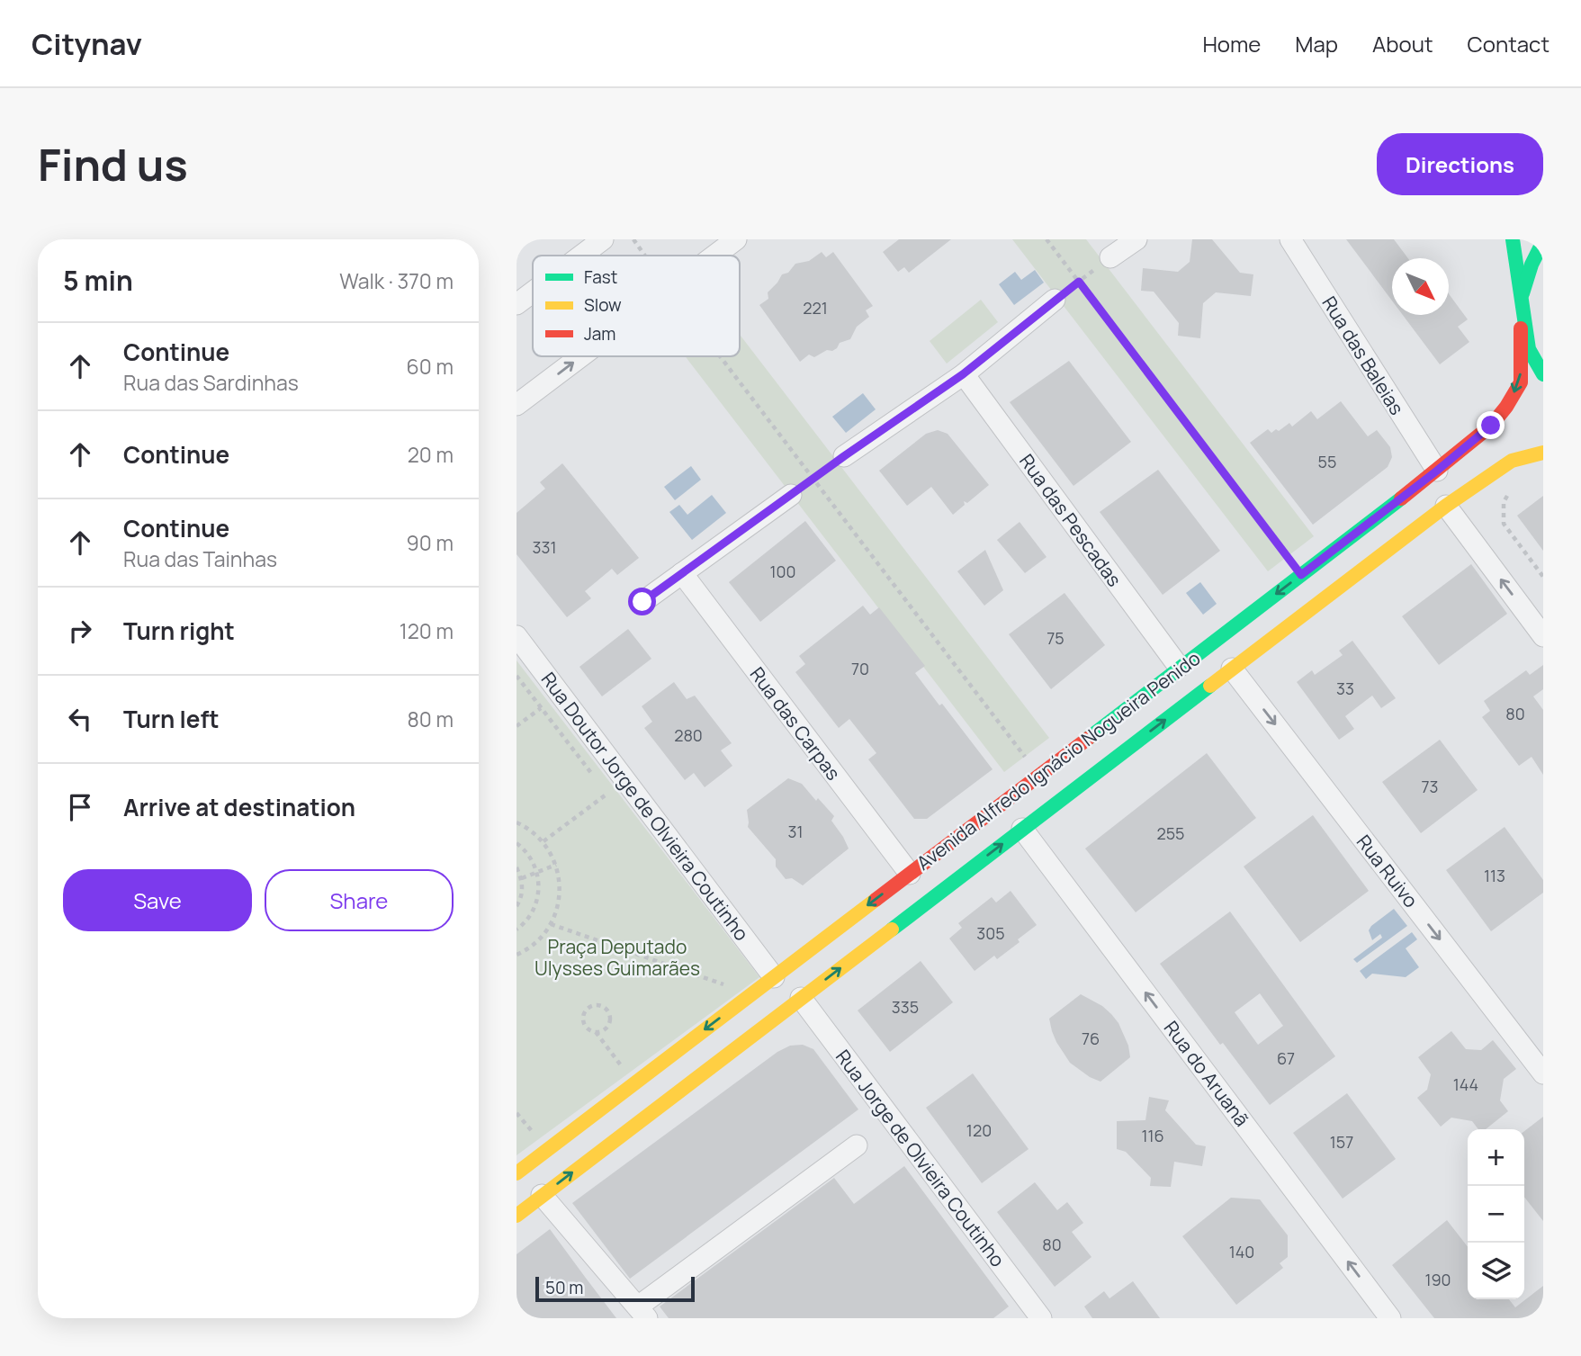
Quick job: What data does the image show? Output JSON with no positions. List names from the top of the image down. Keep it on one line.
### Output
{"streets":{"street":["Rua das Baleias","Rua das Pescadas","Rua das Carpas","Avenida Alfredo Ignácio Nogueira Penido","Rua Doutor Jorge de Olvieira Coutinho","Rua Ruivo","Rua do Aruanã","Rua Jorge de Olvieira Coutinho"]},"crossings":[["Rua das Baleias","Avenida Alfredo Ignácio Nogueira Penido"],["Rua das Pescadas","Avenida Alfredo Ignácio Nogueira Penido"],["Rua das Carpas","Avenida Alfredo Ignácio Nogueira Penido"],["Avenida Alfredo Ignácio Nogueira Penido","Rua Doutor Jorge de Olvieira Coutinho"],["Avenida Alfredo Ignácio Nogueira Penido","Rua Ruivo"],["Avenida Alfredo Ignácio Nogueira Penido","Rua do Aruanã"],["Avenida Alfredo Ignácio Nogueira Penido","Rua Jorge de Olvieira Coutinho"]],"one_way":["Rua Ruivo","Rua do Aruanã"],"parks":["Praça Deputado Ulysses Guimarães"],"house_numbers":["221","55","331","100","75","70","33","80","280","73","31","255","113","305","335","76","67","144","120","116","157","80","140","190"],"legend":["Fast","Slow","Jam"],"scale_bar":"50 m","north":"bottom right","page":{"header":"Citynav","nav":["Home","Map","About","Contact"],"buttons":["Directions",["Save","Share"]],"title":"Find us","heading":["5 min","Walk · 370 m"],"list":[["Continue","Rua das Sardinhas","60 m"],["Continue","20 m"],["Continue","Rua das Tainhas","90 m"],["Turn right","120 m"],["Turn left","80 m"],"Arrive at destination"],"map_buttons":["+","−"],"scale":"50 m"}}
